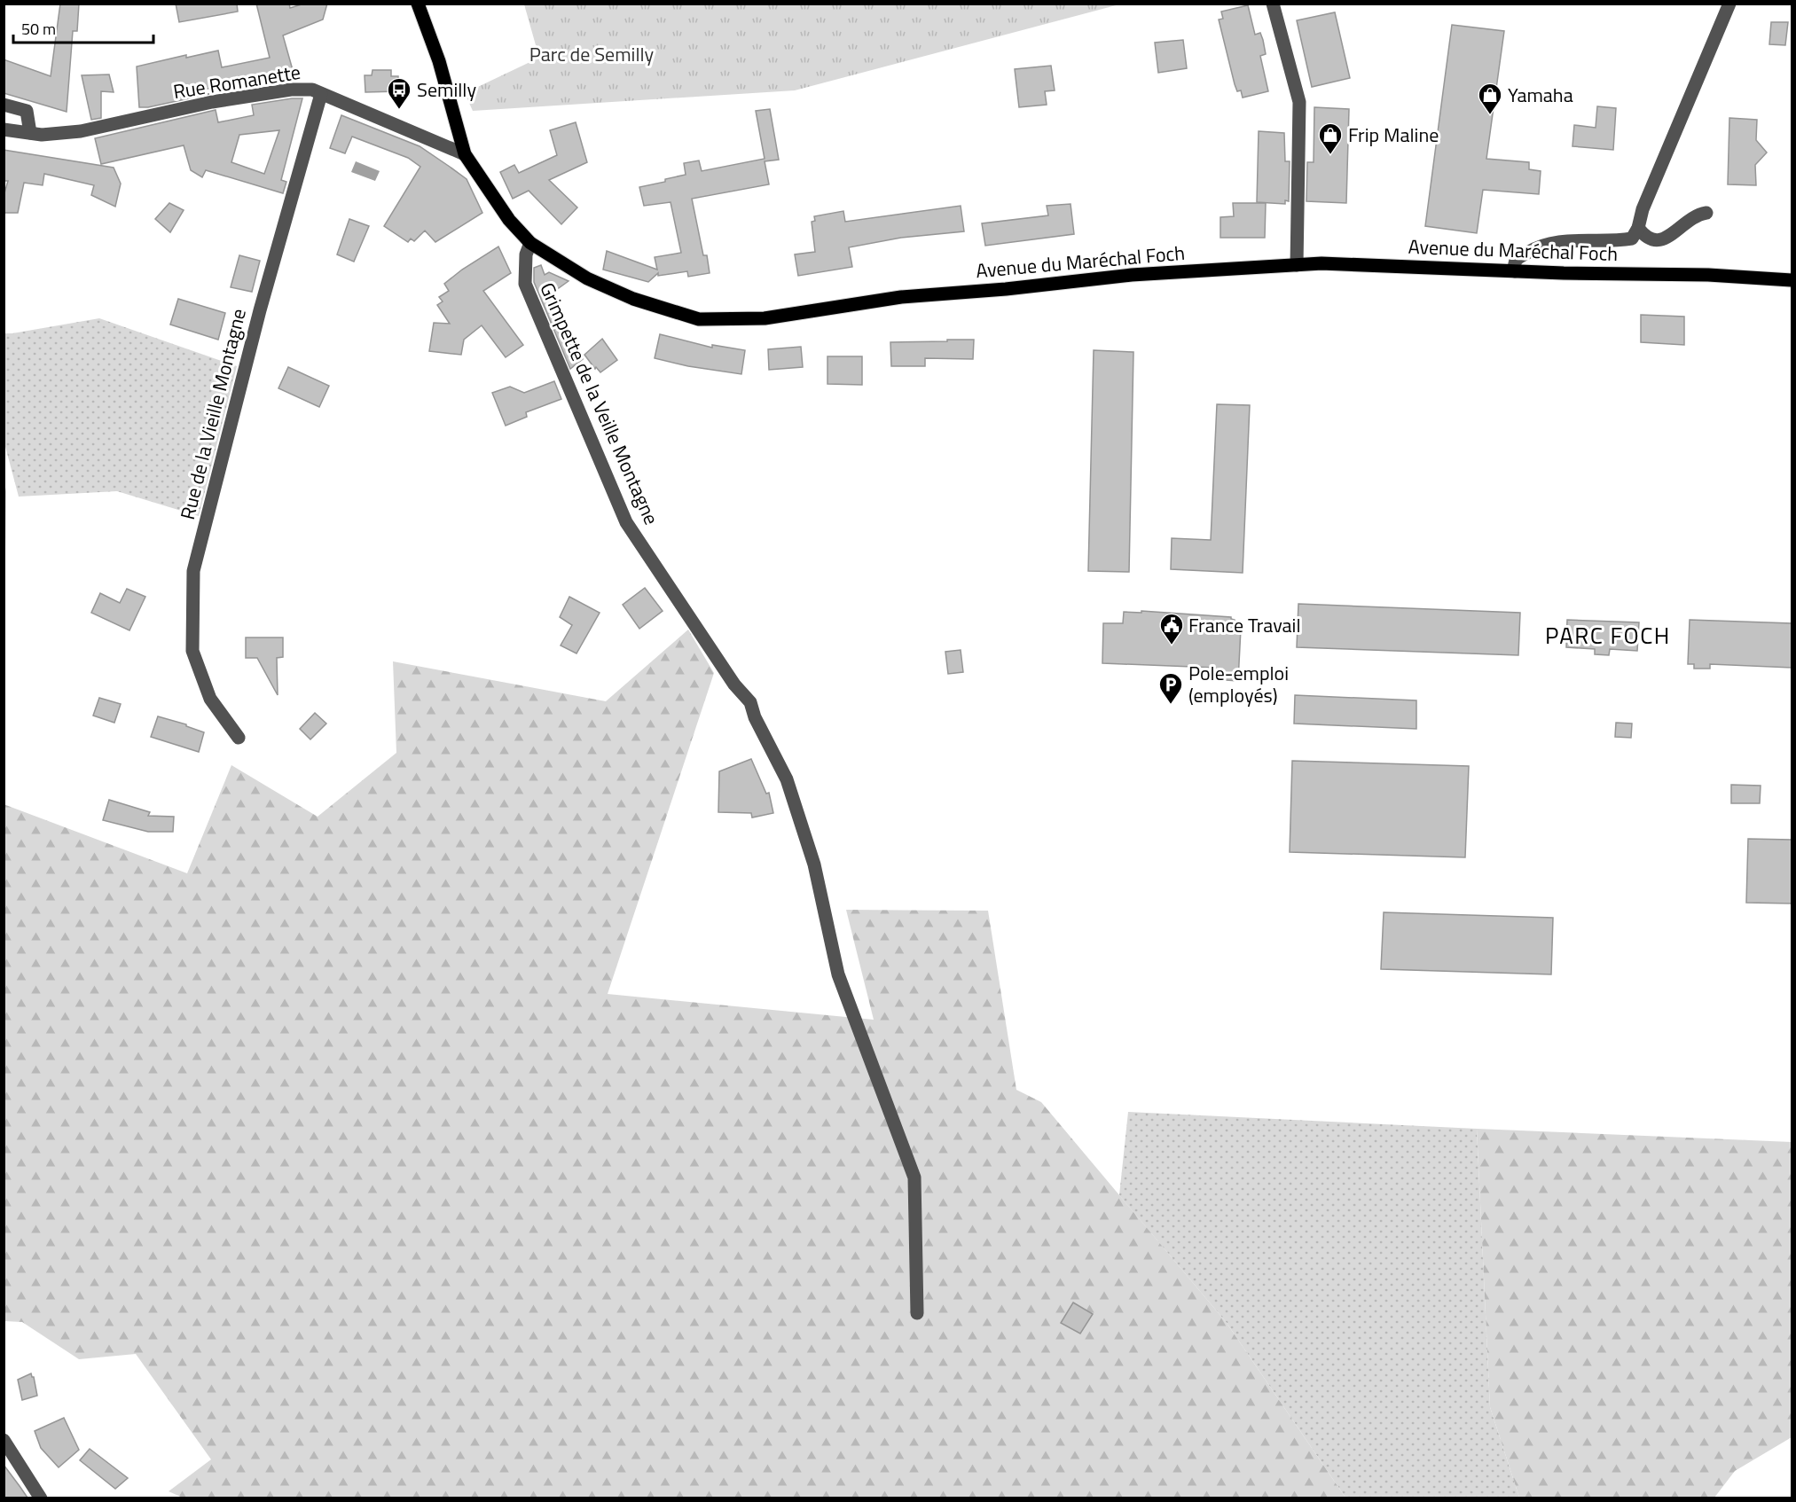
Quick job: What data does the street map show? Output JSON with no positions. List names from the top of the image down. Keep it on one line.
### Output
{"streets":{"main road":["Avenue du Maréchal Foch"],"street":["Rue Romanette","Grimpette de la Veille Montagne","Rue de la Vieille Montagne"]},"crossings":[["Rue Romanette","Avenue du Maréchal Foch"],["Rue Romanette","Rue de la Vieille Montagne"],["Avenue du Maréchal Foch","Grimpette de la Veille Montagne"]],"districts":["PARC FOCH"],"parks":["Parc de Semilly"],"places":{"bus stop":["Semilly"],"shop":["Yamaha","Frip Maline"],"public building":["France Travail"],"parking":["Pole-emploi (employés)"]},"scale_bar":"50 m"}
